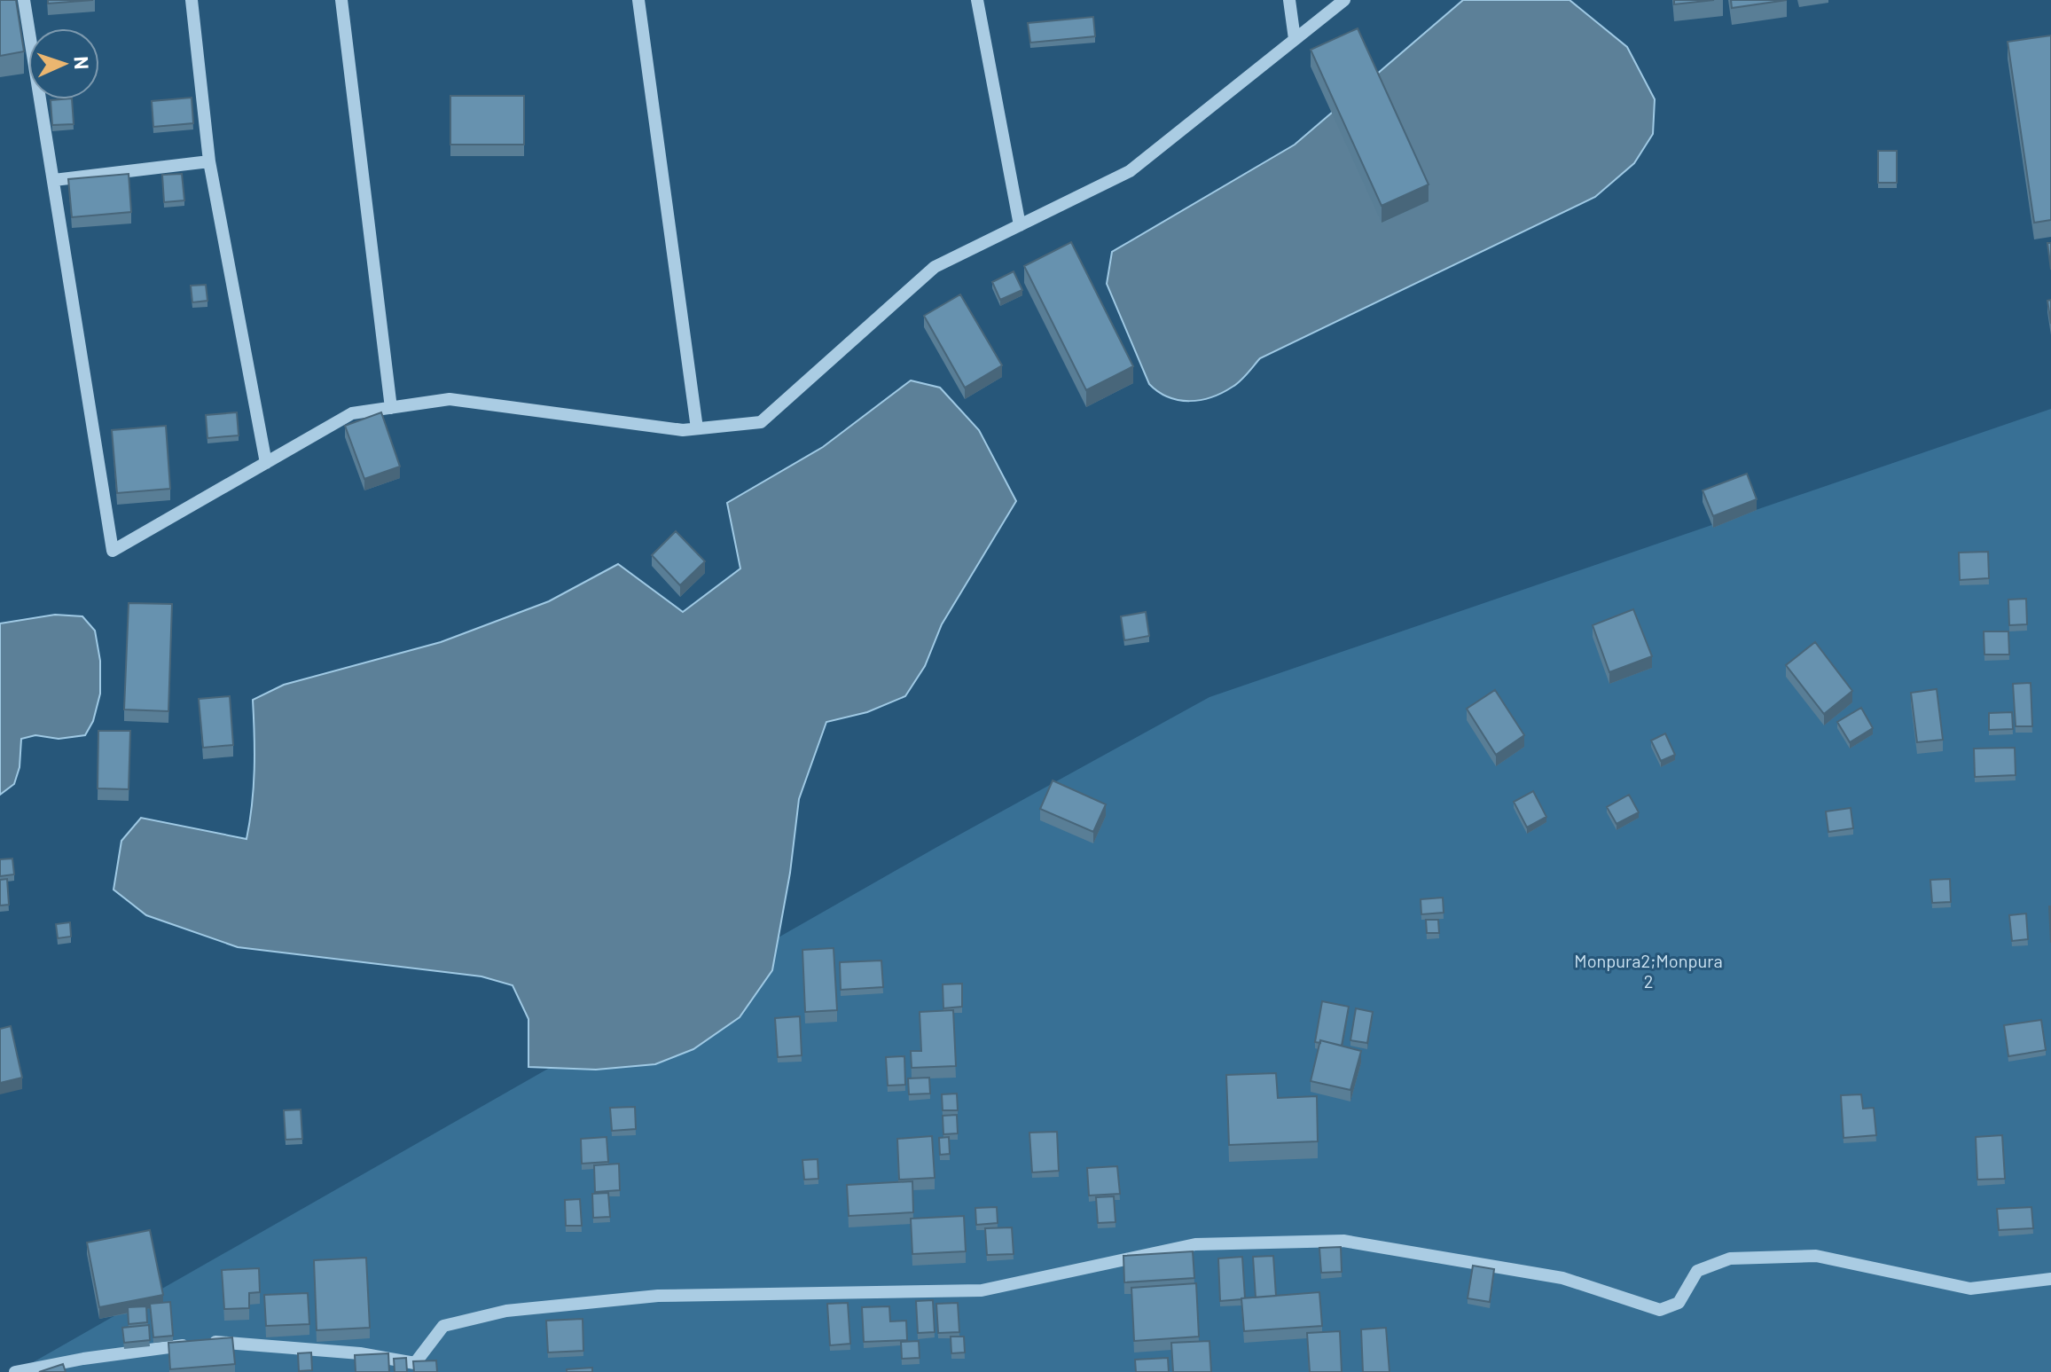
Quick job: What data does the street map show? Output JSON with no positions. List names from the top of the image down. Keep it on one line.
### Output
{"parks":["Monpura2;Monpura 2"],"north":"right"}
